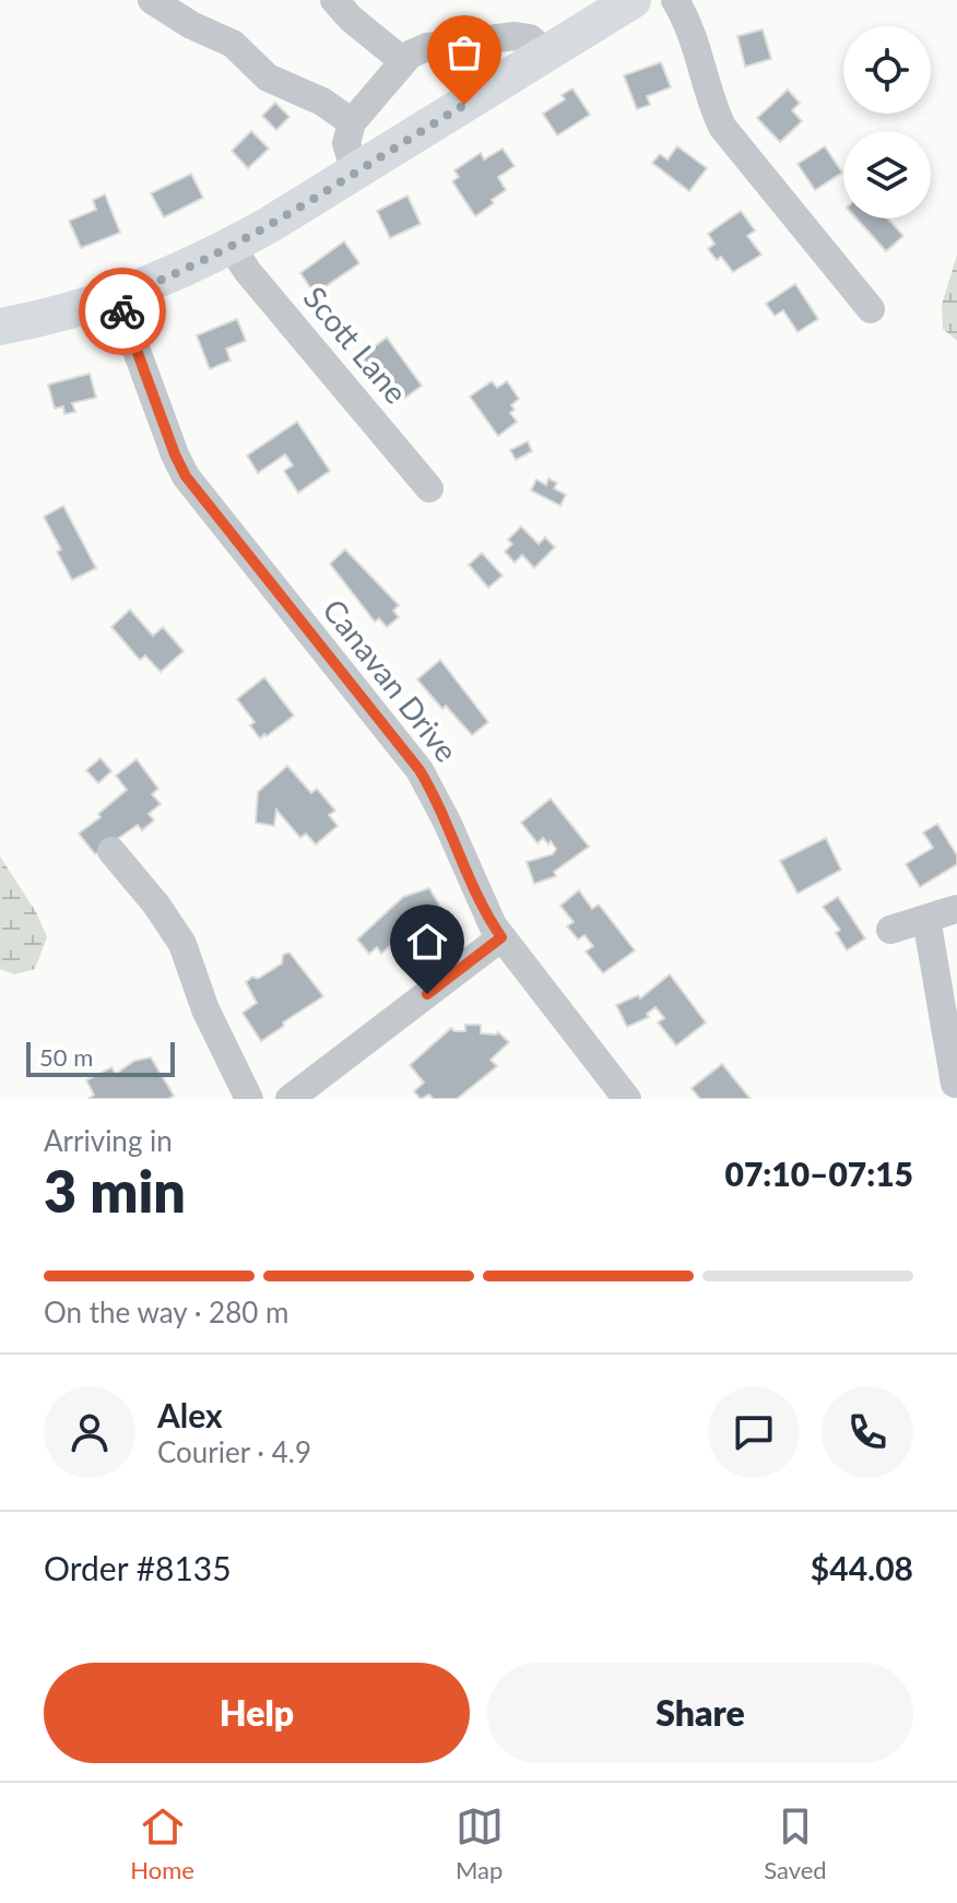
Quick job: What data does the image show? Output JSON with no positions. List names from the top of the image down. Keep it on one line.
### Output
{"streets":{"street":["Scott Lane","Canavan Drive"]},"scale_bar":"50 m","page":{"scale":"50 m","heading":["3 min","Arriving in","07:10–07:15"],"panel":["Alex","Courier · 4.9","Order #8135","$44.08"],"bar":"On the way · 280 m","buttons":["Help","Share"],"tabs":["Home","Map","Saved"]}}
